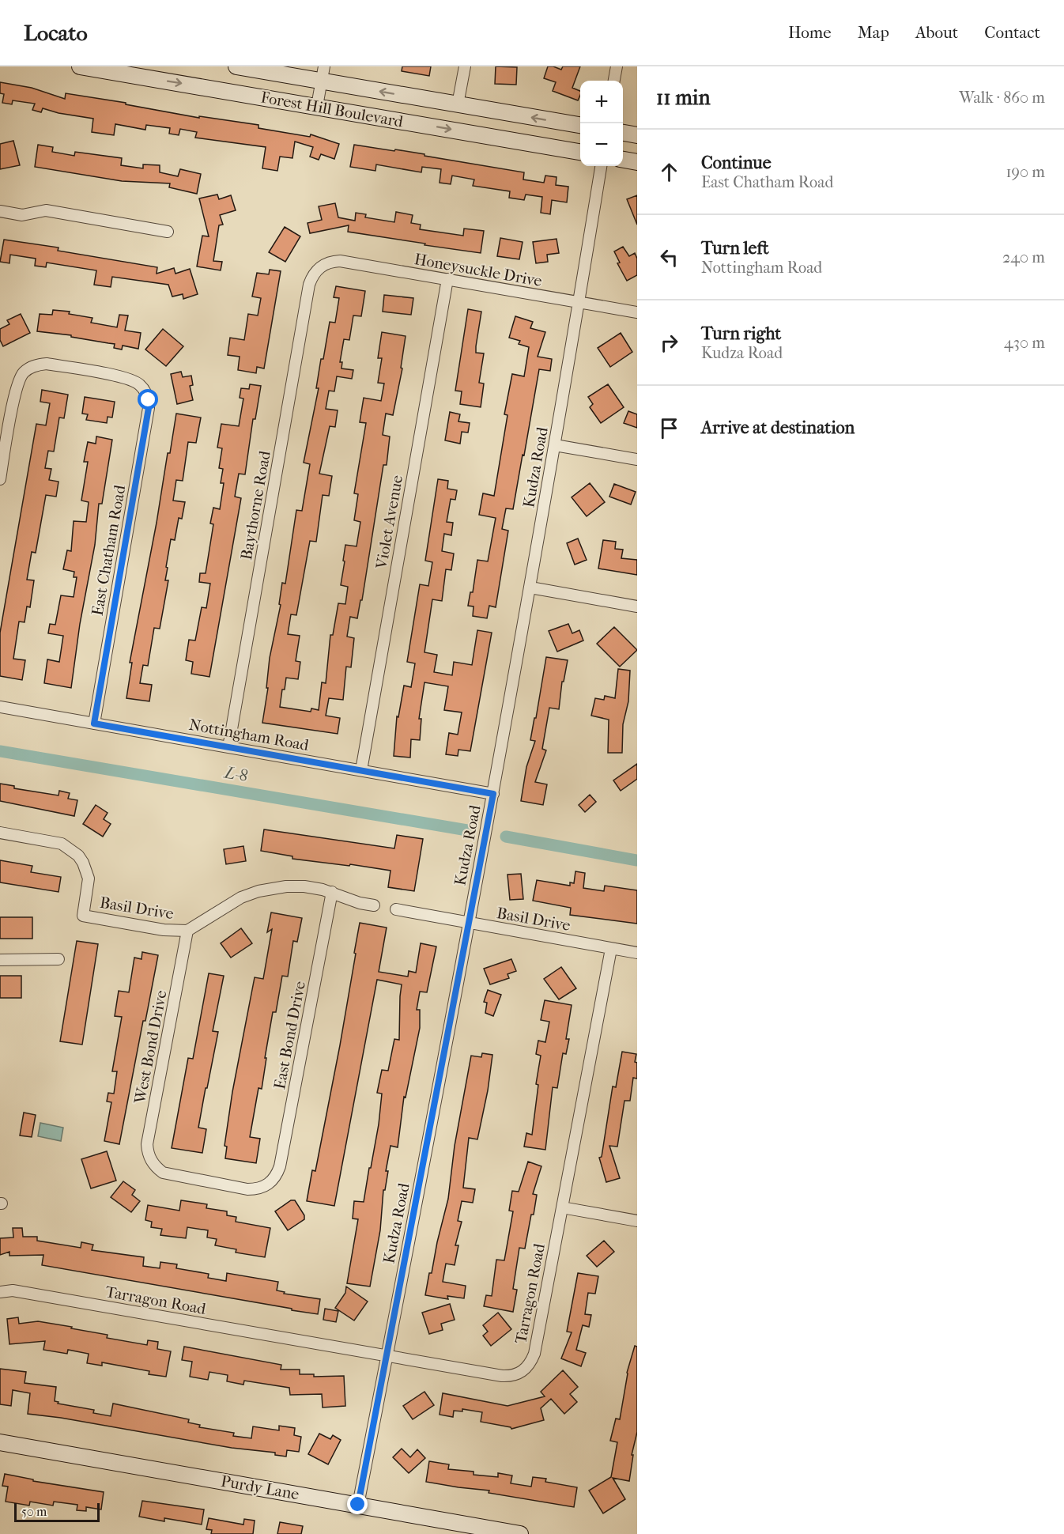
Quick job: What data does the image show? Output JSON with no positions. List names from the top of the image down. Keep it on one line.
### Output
{"streets":{"main road":["Forest Hill Boulevard","Purdy Lane"],"street":["Honeysuckle Drive","Kudza Road","Baythorne Road","Violet Avenue","East Chatham Road","Nottingham Road","Basil Drive","East Bond Drive","West Bond Drive","Tarragon Road"]},"crossings":[["Honeysuckle Drive","Kudza Road"],["Honeysuckle Drive","Baythorne Road"],["Honeysuckle Drive","Violet Avenue"],["Kudza Road","Nottingham Road"],["Kudza Road","Basil Drive"],["Kudza Road","Tarragon Road"],["Kudza Road","Purdy Lane"],["Baythorne Road","Nottingham Road"],["Violet Avenue","Nottingham Road"],["East Chatham Road","Nottingham Road"],["Basil Drive","East Bond Drive"],["Basil Drive","West Bond Drive"],["Basil Drive","Tarragon Road"],["East Bond Drive","West Bond Drive"]],"water":["L-8"],"scale_bar":"50 m","page":{"header":"Locato","nav":["Home","Map","About","Contact"],"heading":["11 min","Walk · 860 m"],"map_buttons":["+","−"],"list":[["Continue","East Chatham Road","190 m"],["Turn left","Nottingham Road","240 m"],["Turn right","Kudza Road","430 m"],"Arrive at destination"],"scale":"50 m"}}
